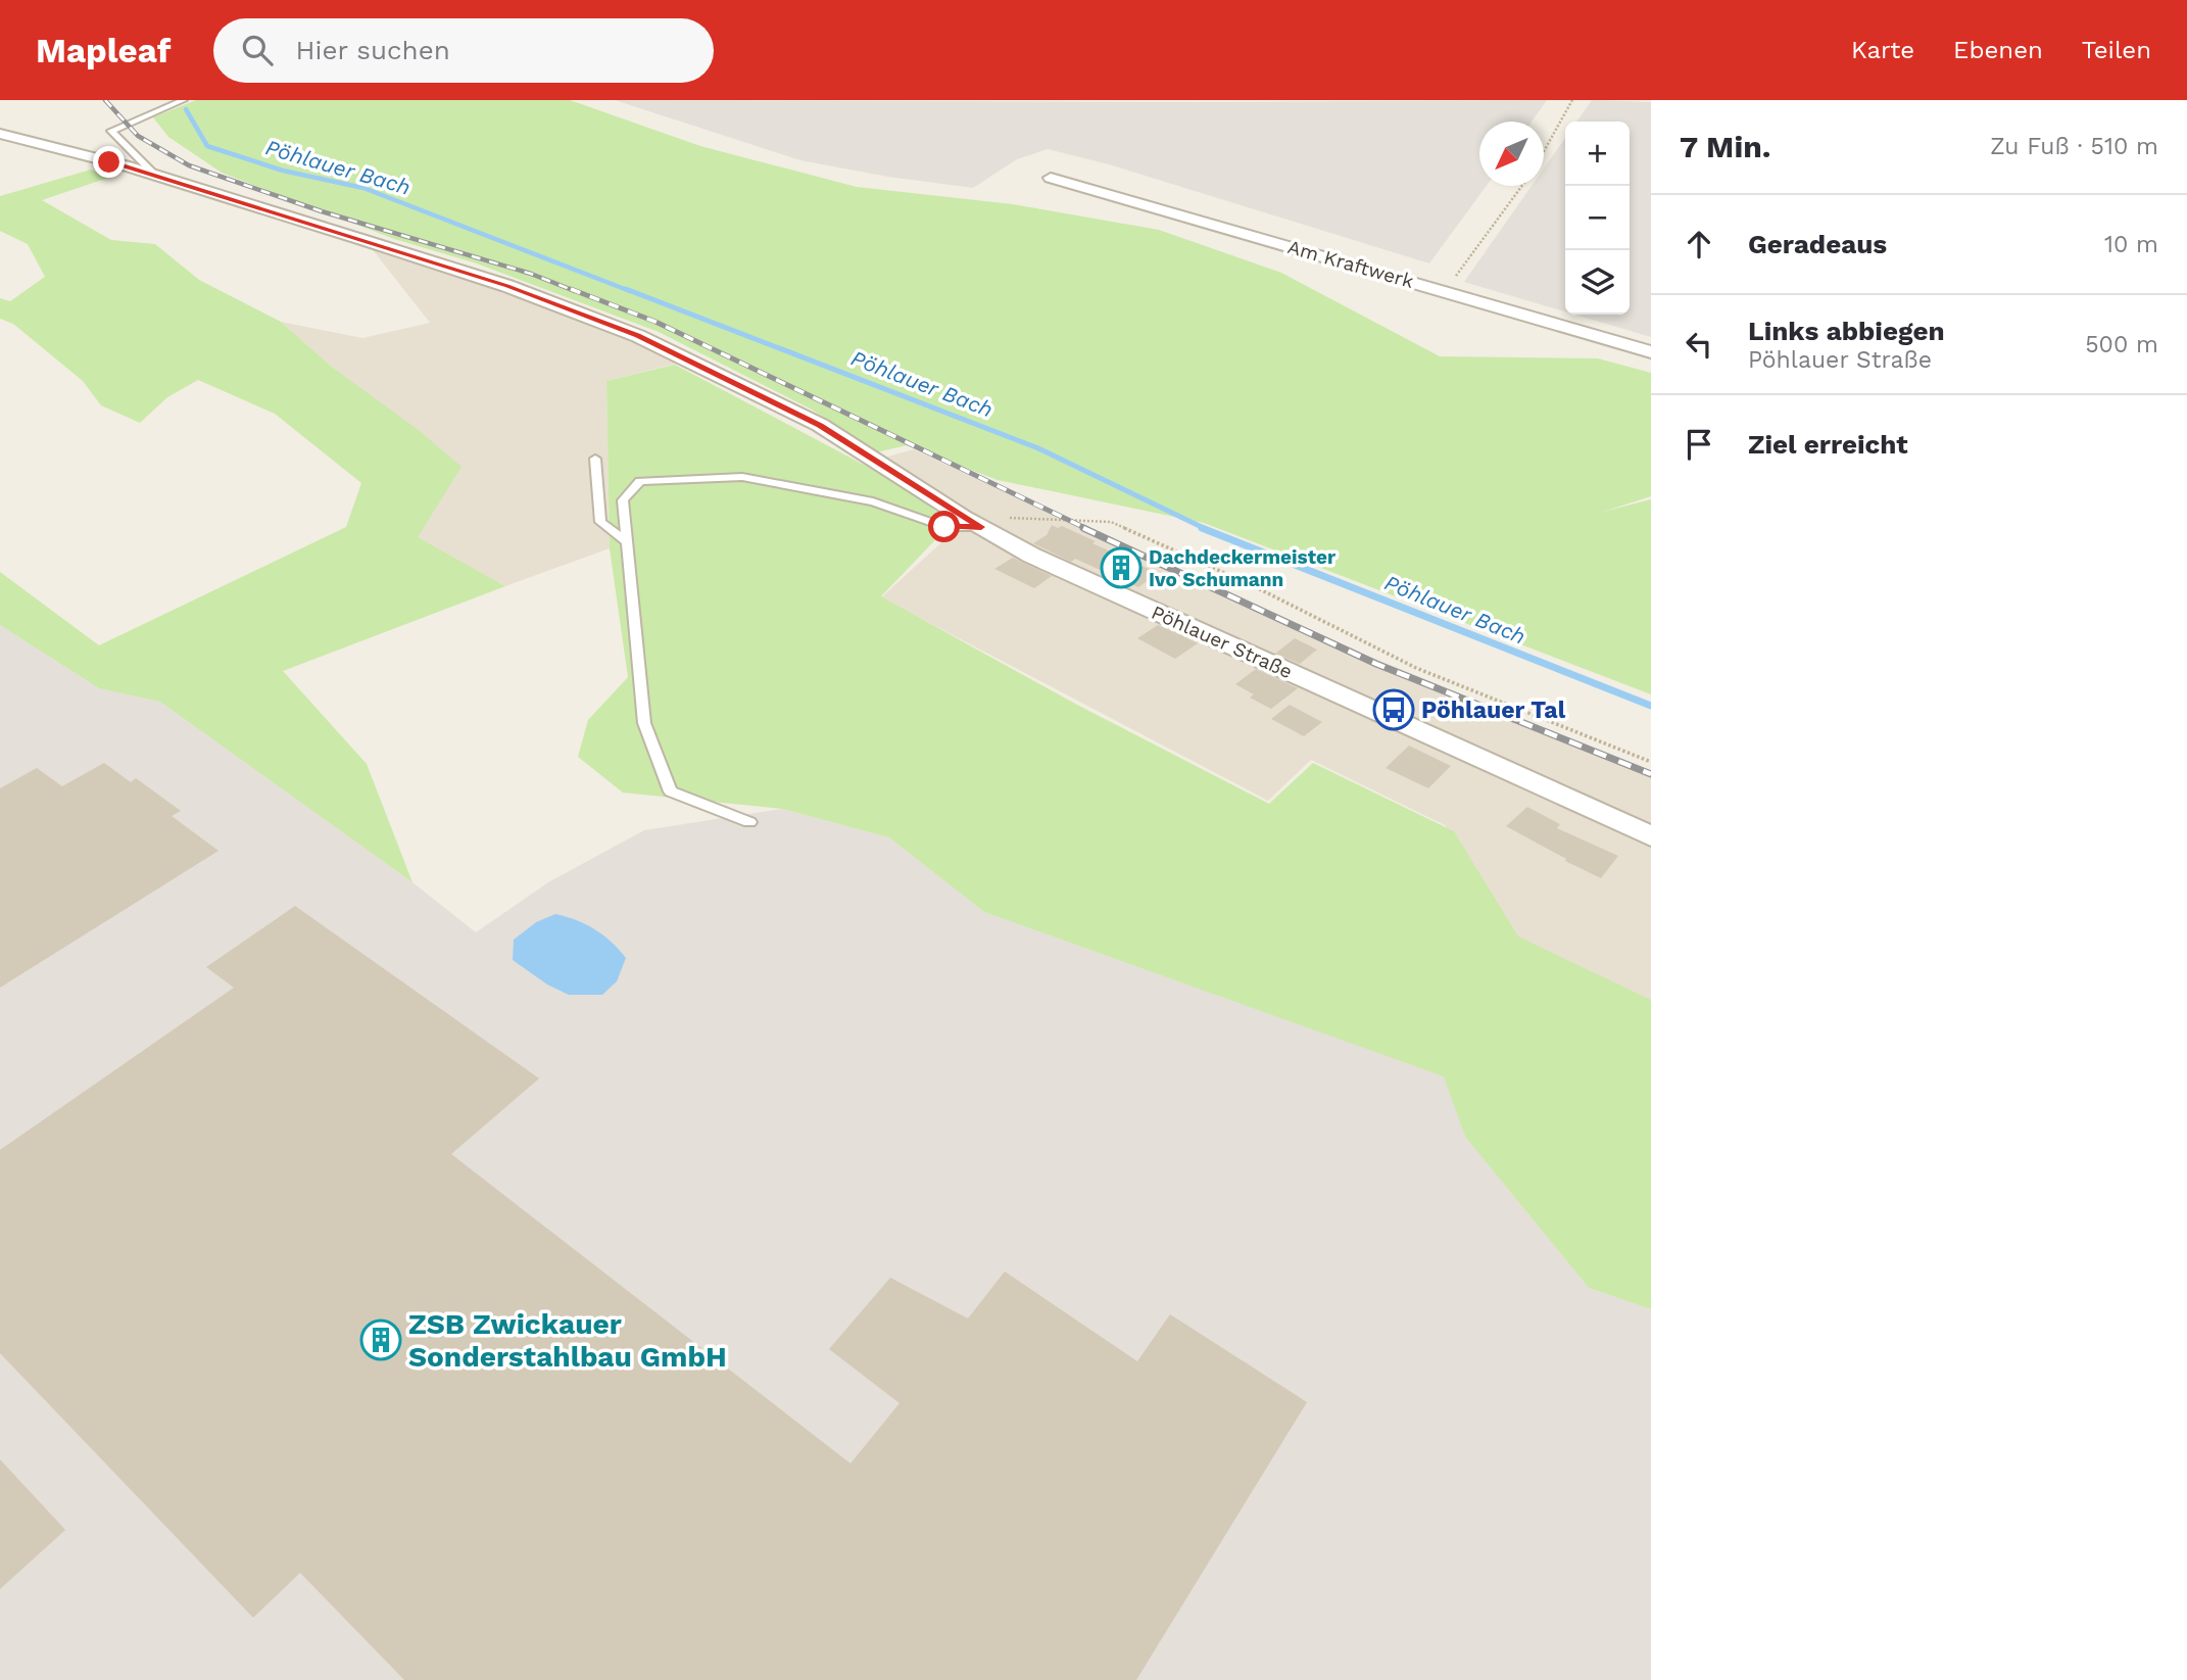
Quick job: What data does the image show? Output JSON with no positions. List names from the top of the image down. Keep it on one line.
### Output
{"streets":{"street":["Am Kraftwerk","Pöhlauer Straße"]},"water":["Pöhlauer Bach"],"places":{"building":["Dachdeckermeister Ivo Schumann","ZSB Zwickauer Sonderstahlbau GmbH"],"bus stop":["Pöhlauer Tal"]},"north":"bottom left","page":{"header":"Mapleaf","search":"Hier suchen","nav":["Karte","Ebenen","Teilen"],"heading":["7 Min.","Zu Fuß · 510 m"],"map_buttons":["+","−"],"list":[["Geradeaus","10 m"],["Links abbiegen","Pöhlauer Straße","500 m"],"Ziel erreicht"]}}
